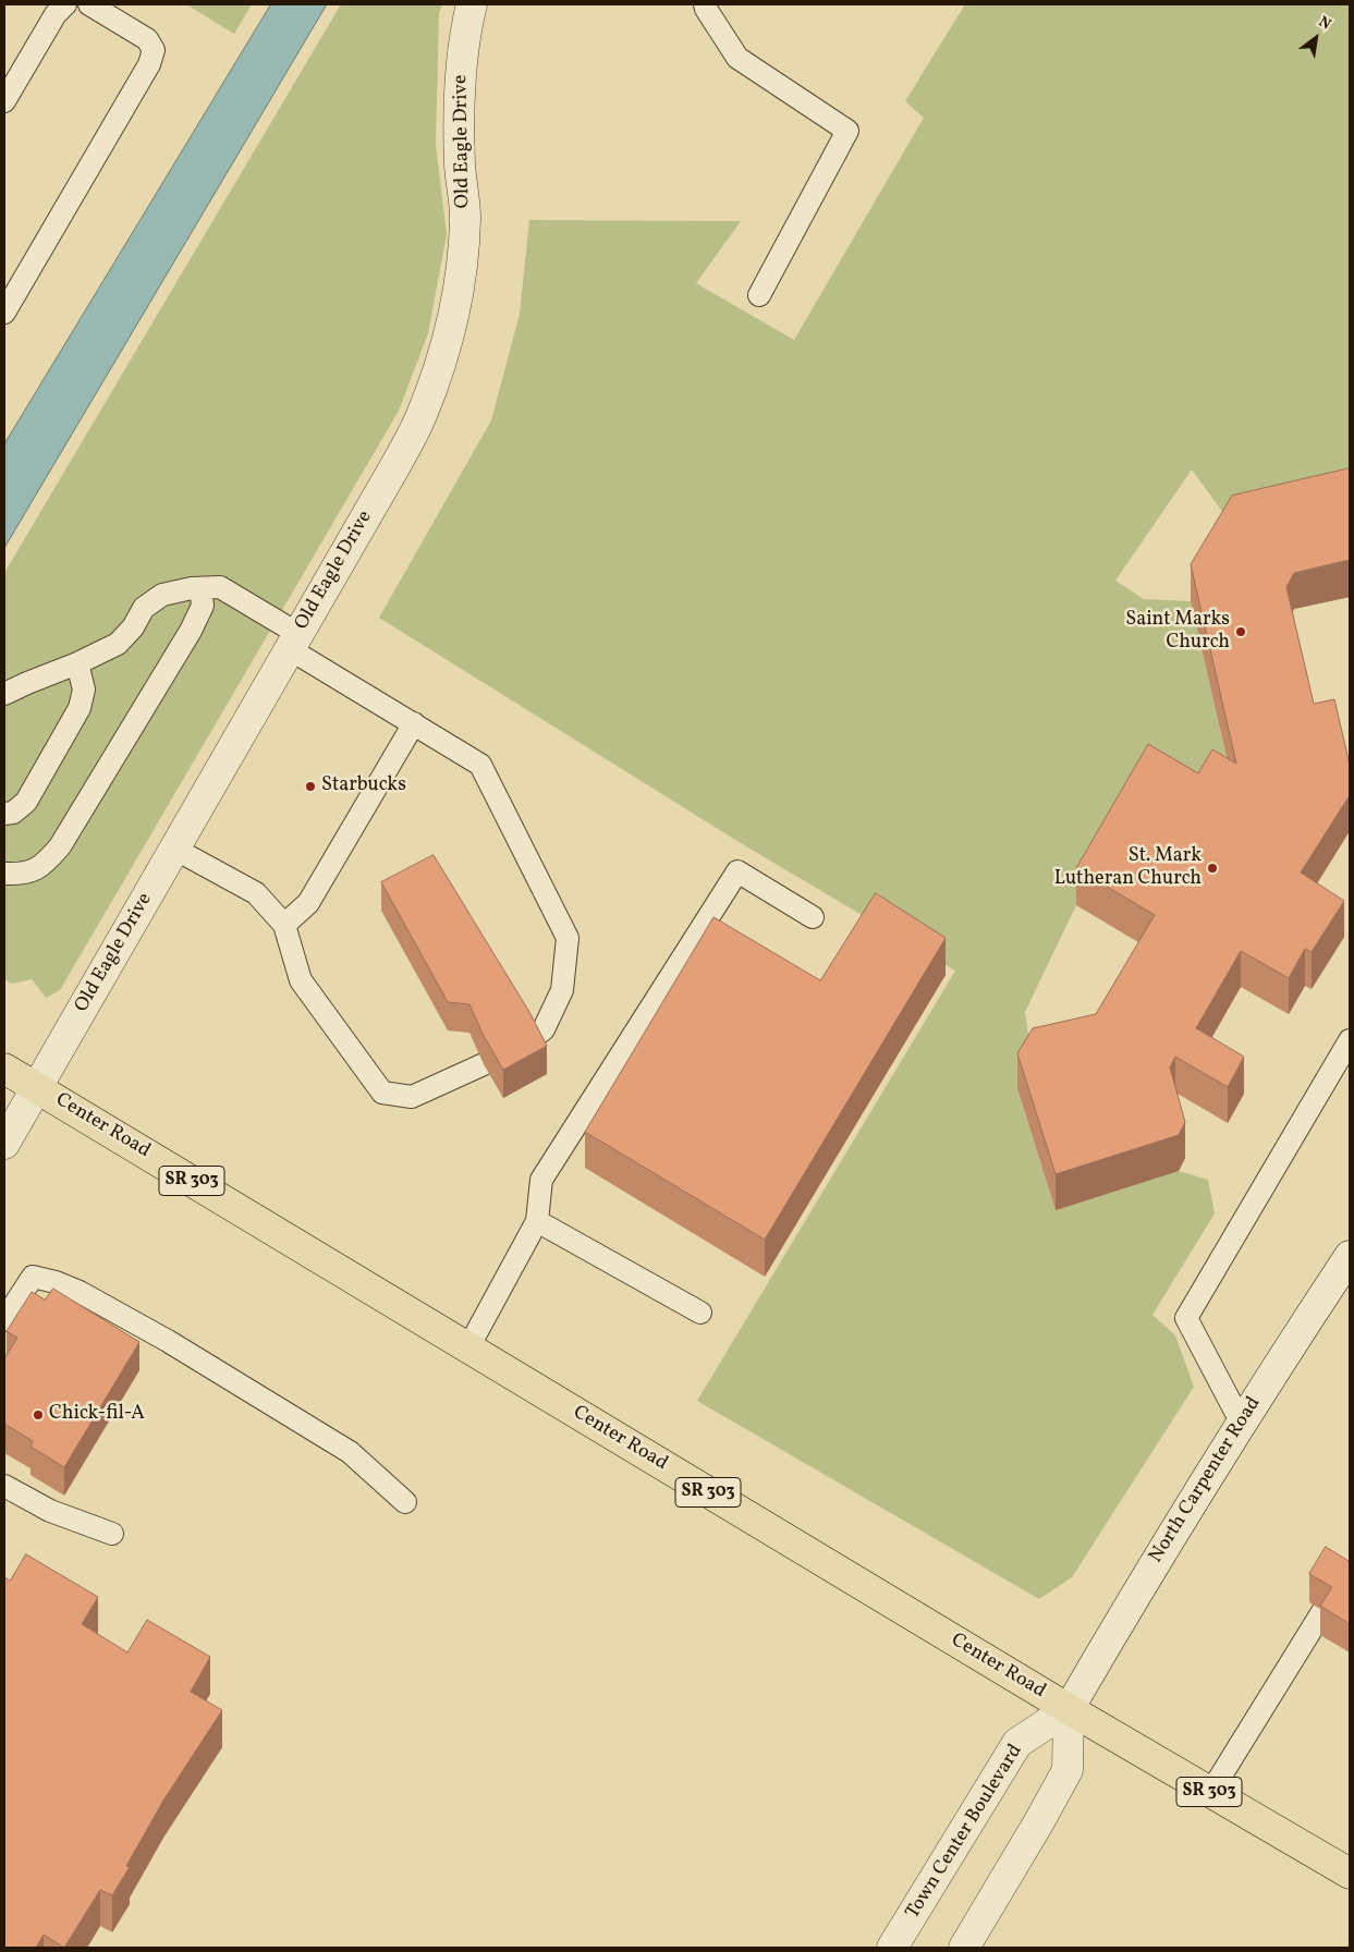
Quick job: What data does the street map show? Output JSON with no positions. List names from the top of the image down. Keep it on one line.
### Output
{"streets":{"main road":["Center Road","SR 303"],"street":["Old Eagle Drive","North Carpenter Road","Town Center Boulevard"]},"crossings":[["Old Eagle Drive","Center Road"],["Center Road","North Carpenter Road"],["Center Road","Town Center Boulevard"],["North Carpenter Road","Town Center Boulevard"]],"places":["Saint Marks Church","Starbucks","St. Mark Lutheran Church","Chick-fil-A"],"north":"top right"}
